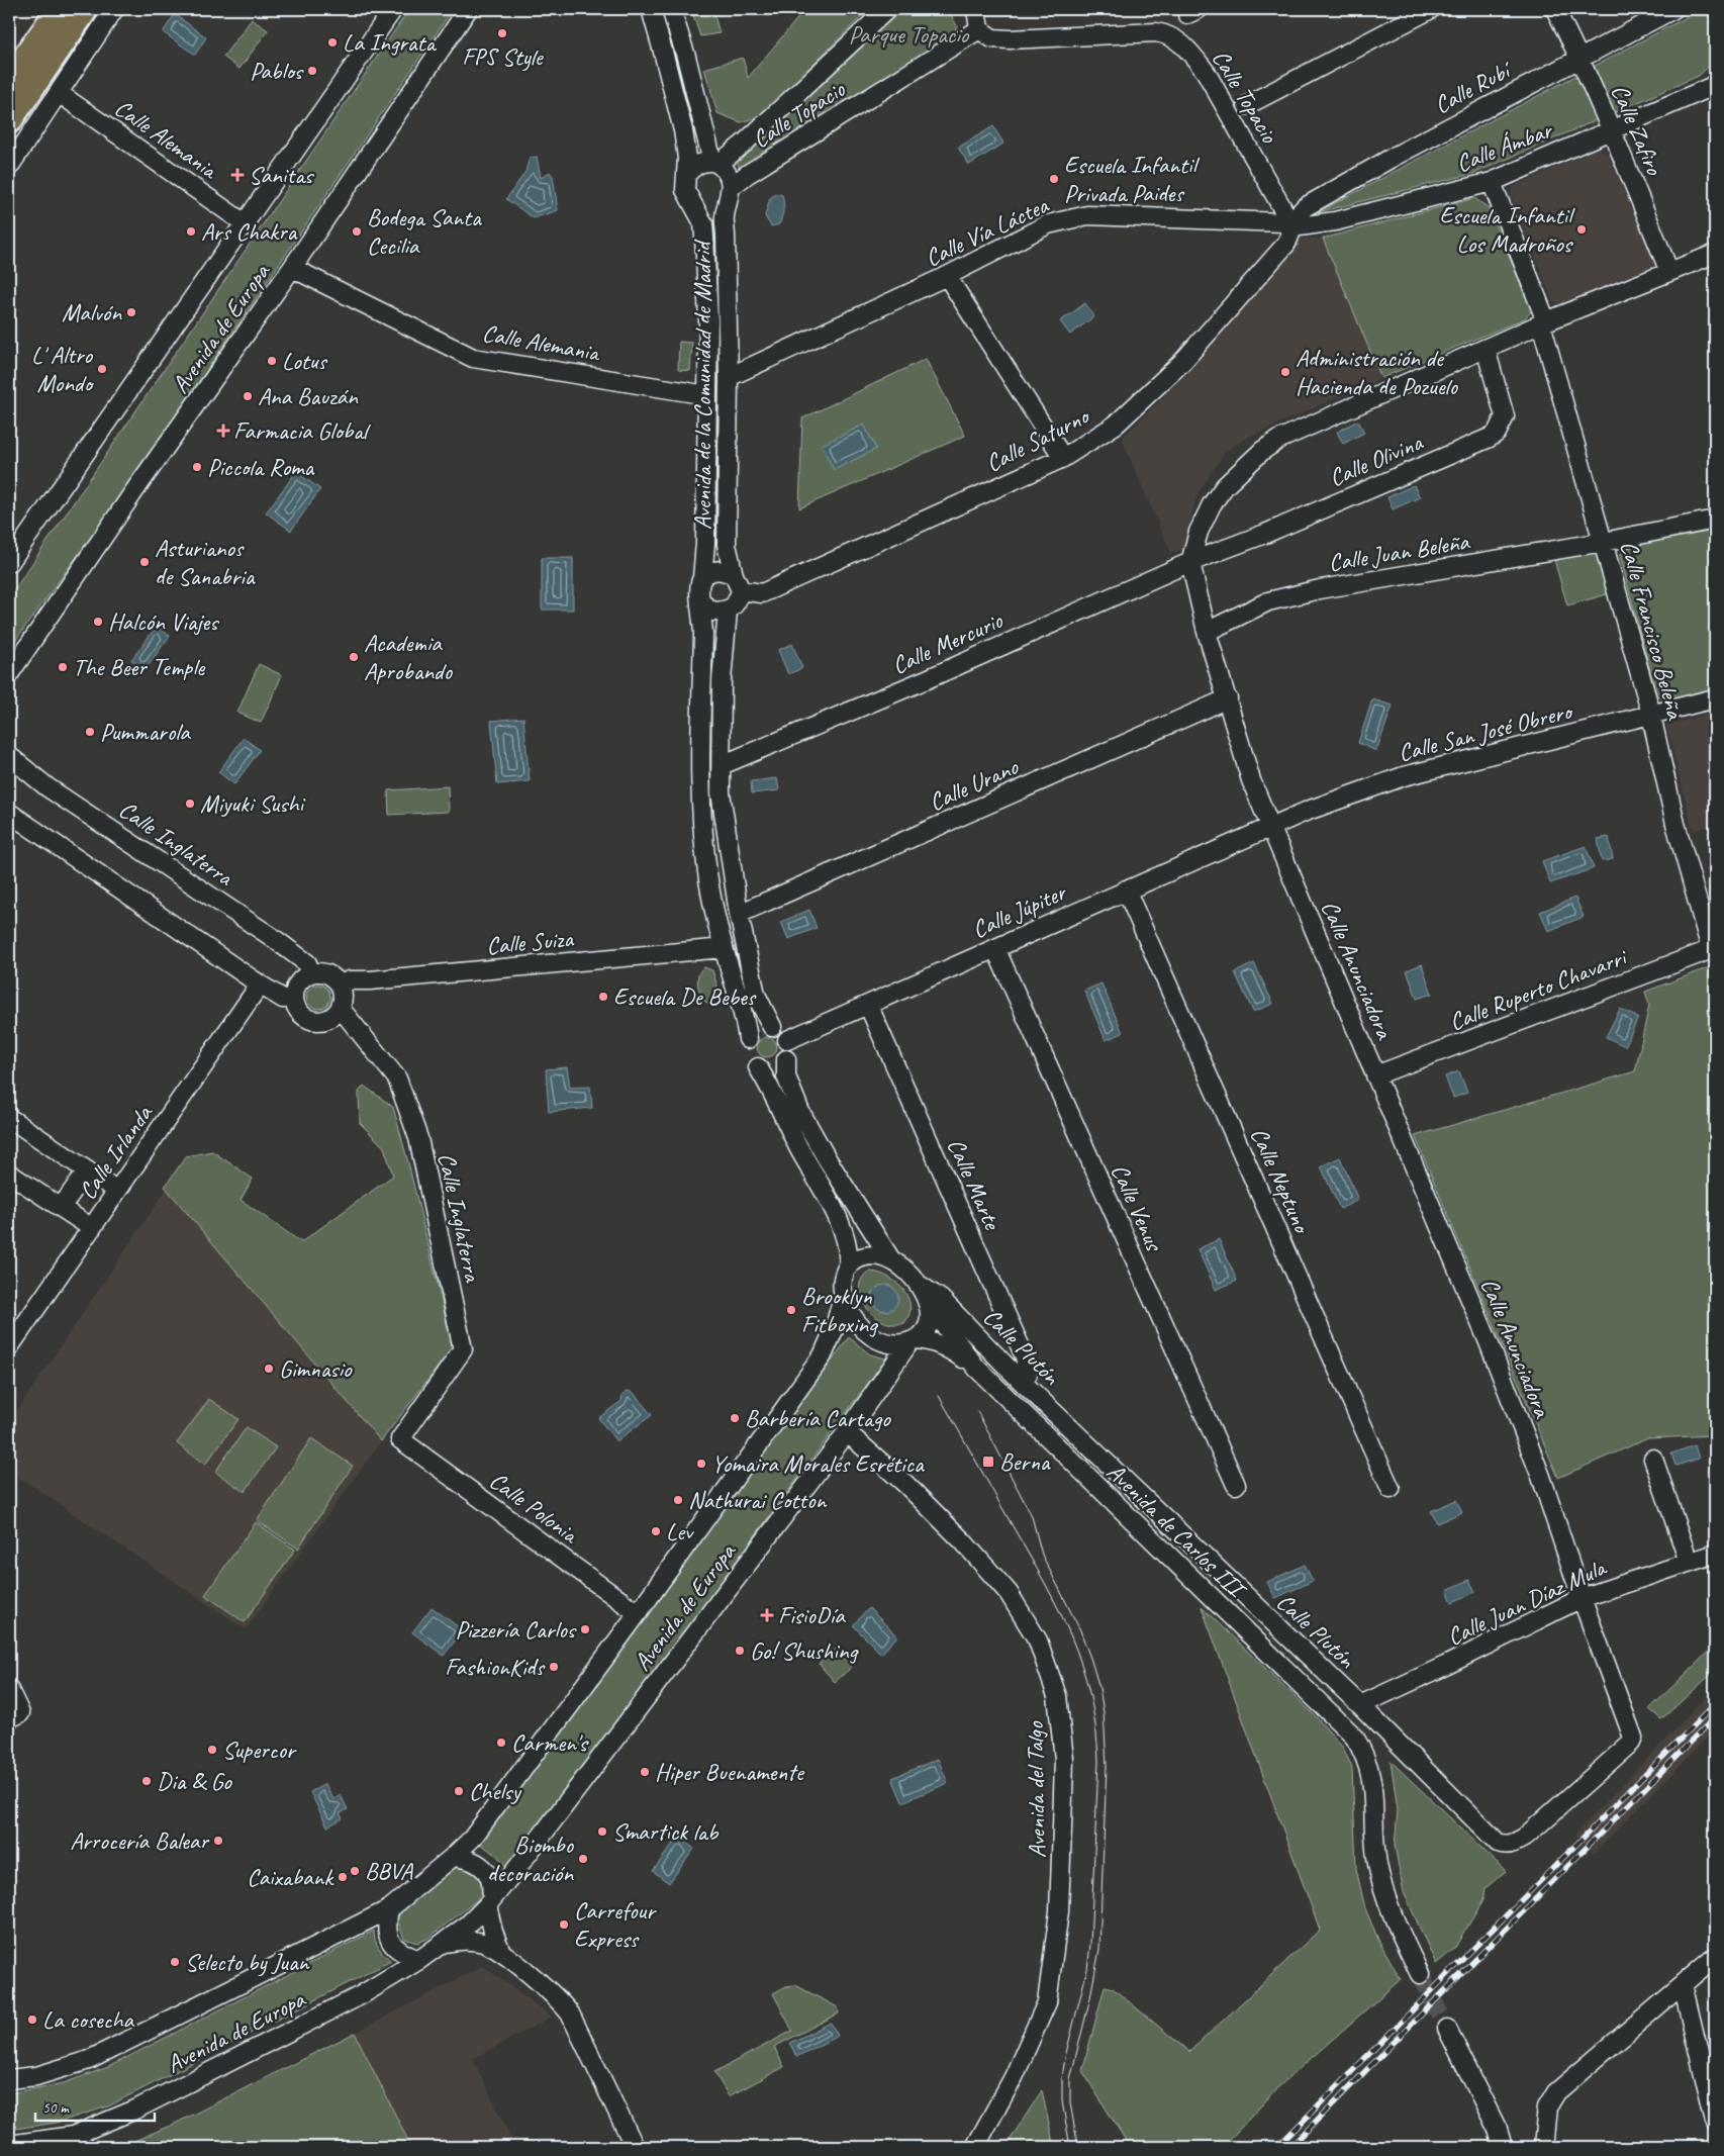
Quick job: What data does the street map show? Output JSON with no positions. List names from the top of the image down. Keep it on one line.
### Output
{"streets":{"street":["Calle Rubí","Calle Topacio","Calle Zafiro","Calle Alemania","Calle Ámbar","Calle Vía Láctea","Avenida de Europa","Avenida de la Comunidad de Madrid","Calle Saturno","Calle Olivina","Calle Juan Beleña","Calle Francisco Beleña","Calle Mercurio","Calle San José Obrero","Calle Urano","Calle Inglaterra","Calle Júpiter","Calle Suiza","Calle Anunciadora","Calle Ruperto Chavarri","Calle Irlanda","Calle Neptuno","Calle Marte","Calle Venus","Calle Plutón","Calle Polonia","Avenida de Carlos III","Calle Juan Díaz Mula","Avenida del Talgo"]},"crossings":[["Calle Rubí","Calle Topacio"],["Calle Rubí","Calle Zafiro"],["Calle Rubí","Calle Ámbar"],["Calle Rubí","Calle Vía Láctea"],["Calle Rubí","Calle Saturno"],["Calle Topacio","Calle Ámbar"],["Calle Topacio","Calle Vía Láctea"],["Calle Topacio","Avenida de la Comunidad de Madrid"],["Calle Topacio","Calle Saturno"],["Calle Zafiro","Calle Ámbar"],["Calle Alemania","Avenida de Europa"],["Calle Alemania","Avenida de la Comunidad de Madrid"],["Calle Ámbar","Calle Vía Láctea"],["Calle Ámbar","Calle Saturno"],["Calle Ámbar","Calle Francisco Beleña"],["Calle Vía Láctea","Avenida de la Comunidad de Madrid"],["Calle Vía Láctea","Calle Saturno"],["Avenida de Europa","Calle Plutón"],["Avenida de Europa","Calle Polonia"],["Avenida de Europa","Avenida de Carlos III"],["Avenida de Europa","Avenida del Talgo"],["Avenida de la Comunidad de Madrid","Calle Saturno"],["Calle Olivina","Calle Mercurio"],["Calle Olivina","Calle Anunciadora"],["Calle Juan Beleña","Calle Francisco Beleña"],["Calle Juan Beleña","Calle Anunciadora"],["Calle Francisco Beleña","Calle San José Obrero"],["Calle Francisco Beleña","Calle Ruperto Chavarri"],["Calle Mercurio","Calle Anunciadora"],["Calle San José Obrero","Calle Júpiter"],["Calle San José Obrero","Calle Anunciadora"],["Calle Urano","Calle Anunciadora"],["Calle Inglaterra","Calle Suiza"],["Calle Inglaterra","Calle Polonia"],["Calle Júpiter","Calle Anunciadora"],["Calle Júpiter","Calle Neptuno"],["Calle Júpiter","Calle Marte"],["Calle Júpiter","Calle Venus"],["Calle Anunciadora","Calle Ruperto Chavarri"],["Calle Anunciadora","Calle Plutón"],["Calle Anunciadora","Calle Juan Díaz Mula"],["Calle Marte","Calle Plutón"],["Calle Plutón","Avenida de Carlos III"],["Calle Plutón","Calle Juan Díaz Mula"]],"parks":["Parque Topacio"],"places":{"other":["FPS Style","La Ingrata","Pablos","Escuela Infantil Privada Paides","Escuela Infantil Los Madroños","Ars Chakra","Bodega Santa Cecilia","Malvón","Lotus","L' Altro Mondo","Administración de Hacienda de Pozuelo","Ana Bauzán","Piccola Roma","Asturianos de Sanabria","Halcón Viajes","Academia Aprobando","The Beer Temple","Pummarola","Miyuki Sushi","Escuela De Bebes","Brooklyn Fitboxing","Gimnasio","Barbería Cartago","Yomaira Morales Esrética","Nathurai Cotton","Lev","Pizzería Carlos","Go! Shushing","FashionKids","Carmen's","Supercor","Hiper Buenamente","Dia & Go","Chelsy","Smartick lab","Arrocería Balear","Biombo decoración","BBVA","Caixabank","Carrefour Express","Selecto by Juan","La cosecha"],"health":["Sanitas","Farmacia Global","FisioDía"],"transit":["Berna"]},"scale_bar":"50 m"}
